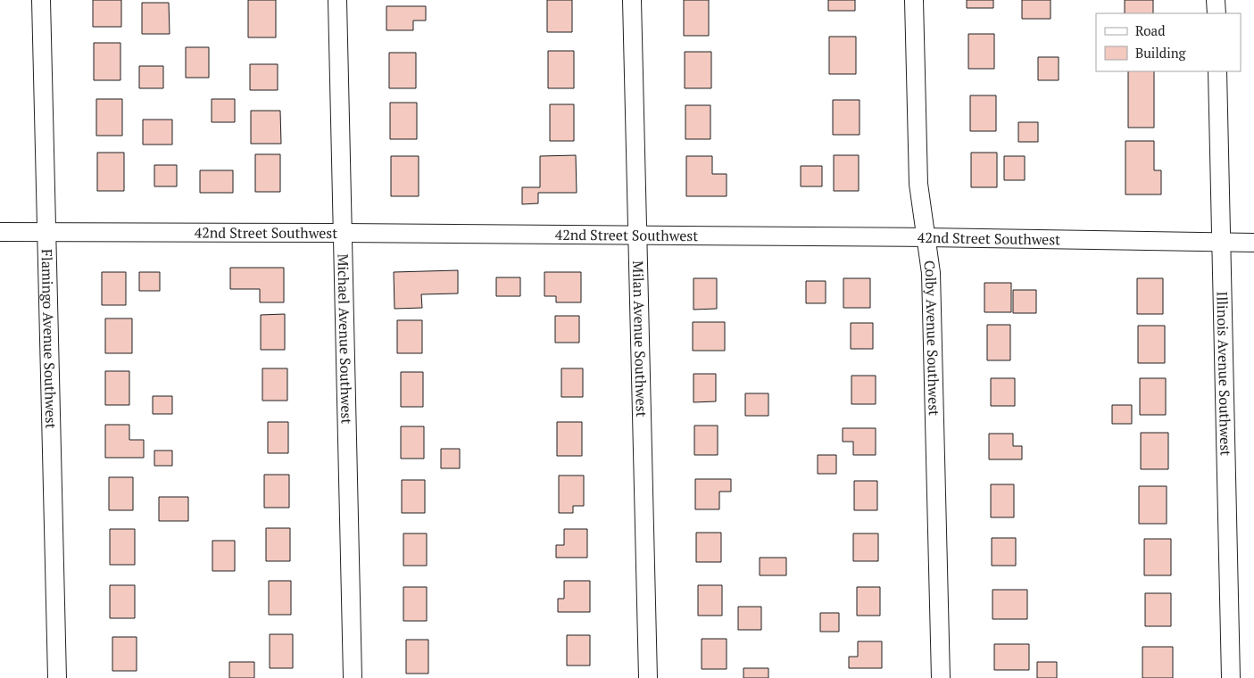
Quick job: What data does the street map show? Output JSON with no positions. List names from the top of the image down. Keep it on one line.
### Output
{"streets":{"street":["42nd Street Southwest","Flamingo Avenue Southwest","Michael Avenue Southwest","Milan Avenue Southwest","Colby Avenue Southwest","Illinois Avenue Southwest"]},"crossings":[["42nd Street Southwest","Flamingo Avenue Southwest"],["42nd Street Southwest","Michael Avenue Southwest"],["42nd Street Southwest","Milan Avenue Southwest"],["42nd Street Southwest","Colby Avenue Southwest"],["42nd Street Southwest","Illinois Avenue Southwest"]],"legend":["Road","Building"]}
